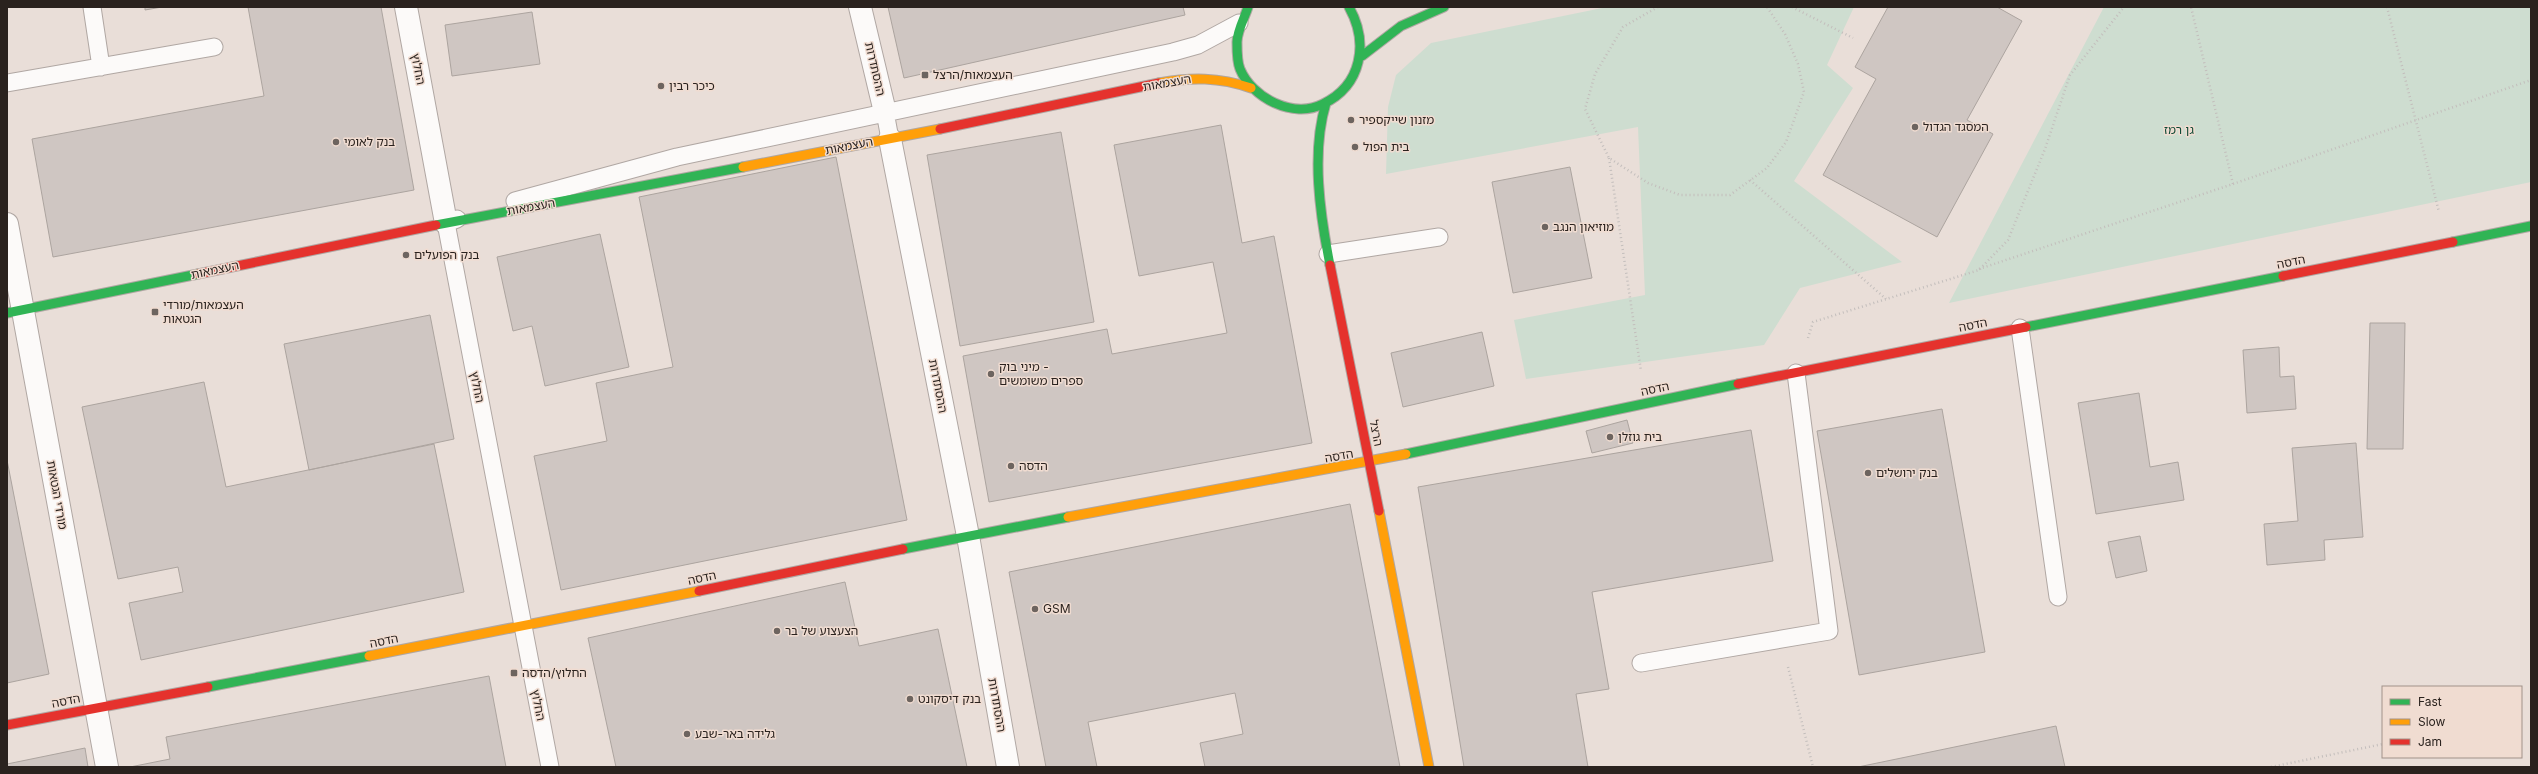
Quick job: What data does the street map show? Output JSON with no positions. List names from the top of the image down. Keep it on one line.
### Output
{"streets":{"street":["החלוץ","ההסתדרות","העצמאות","הדסה","הרצל","מורדי הגטאות"]},"crossings":[["החלוץ","העצמאות"],["החלוץ","הדסה"],["ההסתדרות","העצמאות"],["ההסתדרות","הדסה"],["העצמאות","מורדי הגטאות"],["הדסה","הרצל"],["הדסה","מורדי הגטאות"]],"parks":["גן רמז"],"places":{"transit":["העצמאות/הרצל","העצמאות/מורדי הגטאות","החלוץ/הדסה"],"other":["כיכר רבין","מזנון שייקספיר","המסגד הגדול","בנק לאומי","בית הפול","מוזיאון הנגב","בנק הפועלים","מיני בוק - ספרים משומשים","בית גוזלן","הדסה","בנק ירושלים","GSM","הצעצוע של בר","בנק דיסקונט","גלידה באר-שבע"]},"legend":["Fast","Slow","Jam"]}
